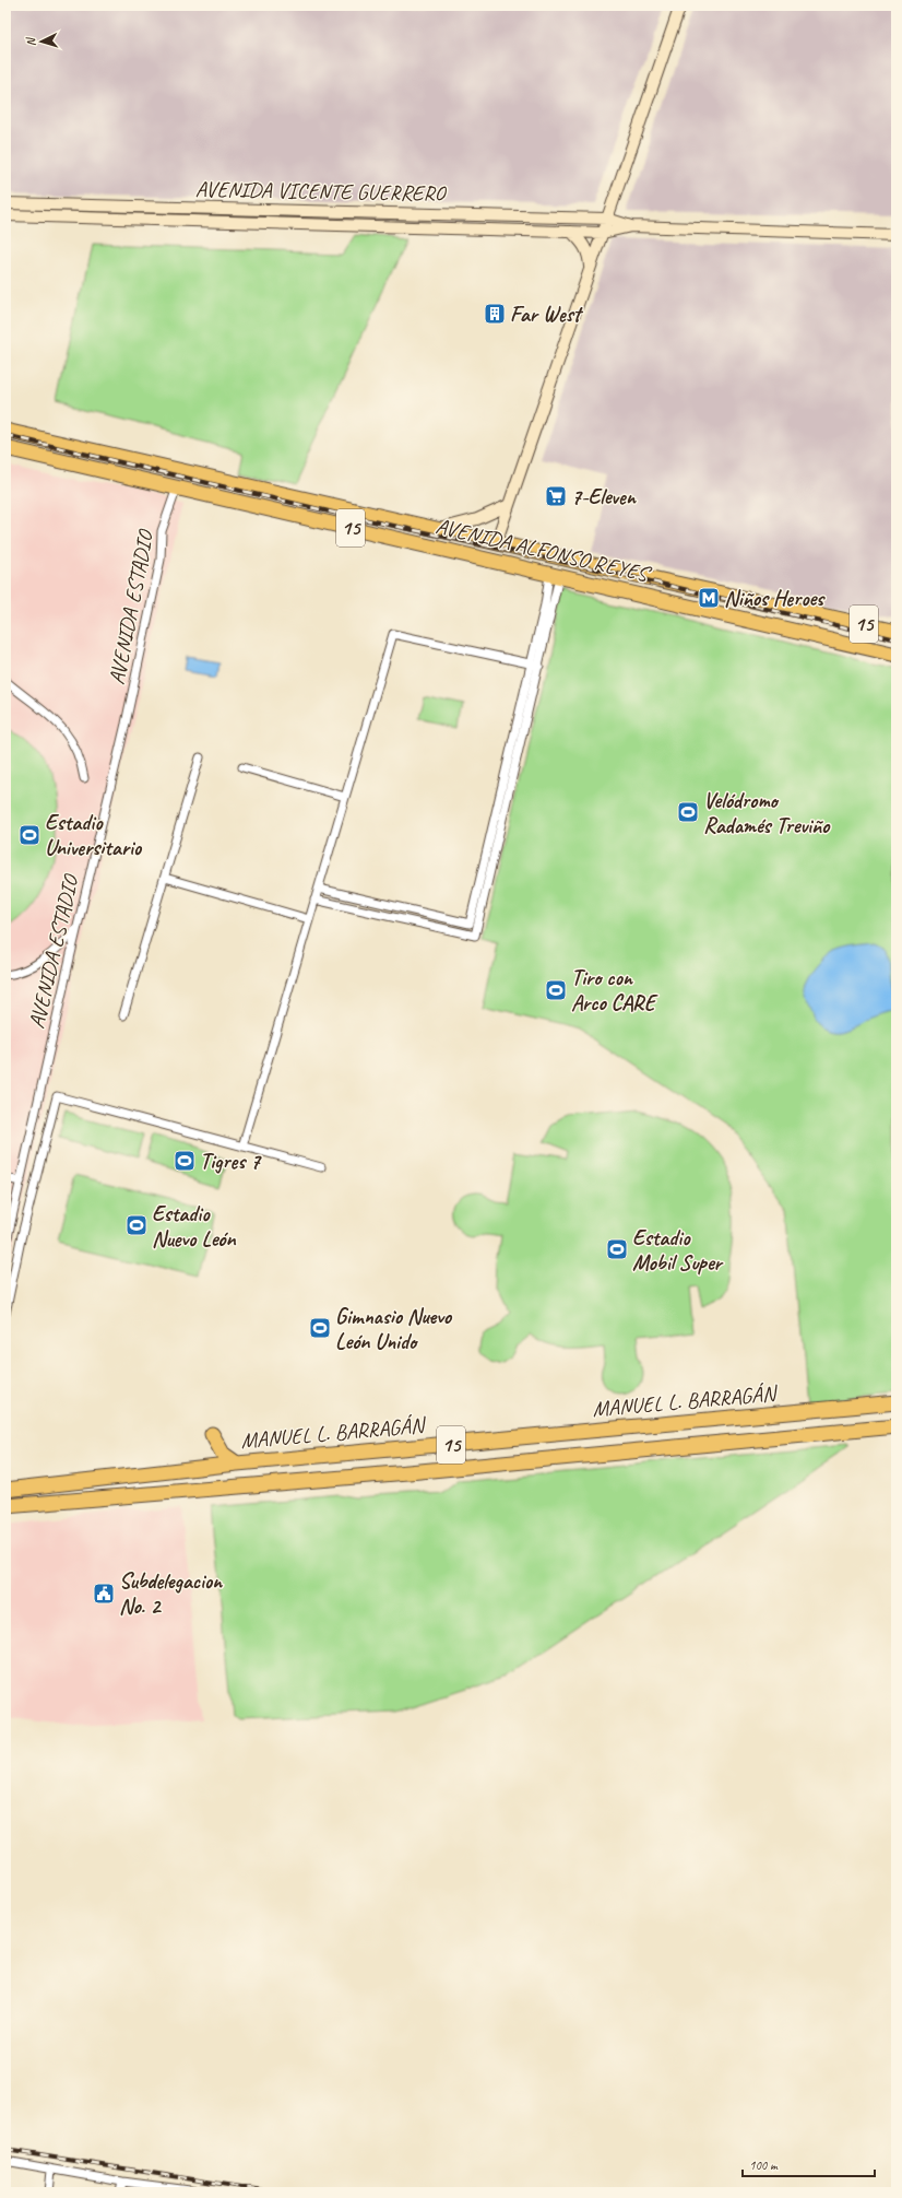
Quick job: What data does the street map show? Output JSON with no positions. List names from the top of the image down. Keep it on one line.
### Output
{"streets":{"highway":["15","AVENIDA ALFONSO REYES","MANUEL L. BARRAGÁN"],"main road":["AVENIDA VICENTE GUERRERO"],"street":["AVENIDA ESTADIO"]},"crossings":[["15","AVENIDA ALFONSO REYES"],["15","AVENIDA ESTADIO"],["AVENIDA ALFONSO REYES","AVENIDA ESTADIO"]],"places":{"building":["Far West"],"supermarket":["7-Eleven"],"metro station":["Niños Heroes"],"sports":["Velódromo Radamés Treviño","Estadio Universitario","Tiro con Arco CARE","Tigres 7","Estadio Nuevo León","Estadio Mobil Super","Gimnasio Nuevo León Unido"],"public building":["Subdelegacion No. 2"]},"scale_bar":"100 m","north":"left"}
